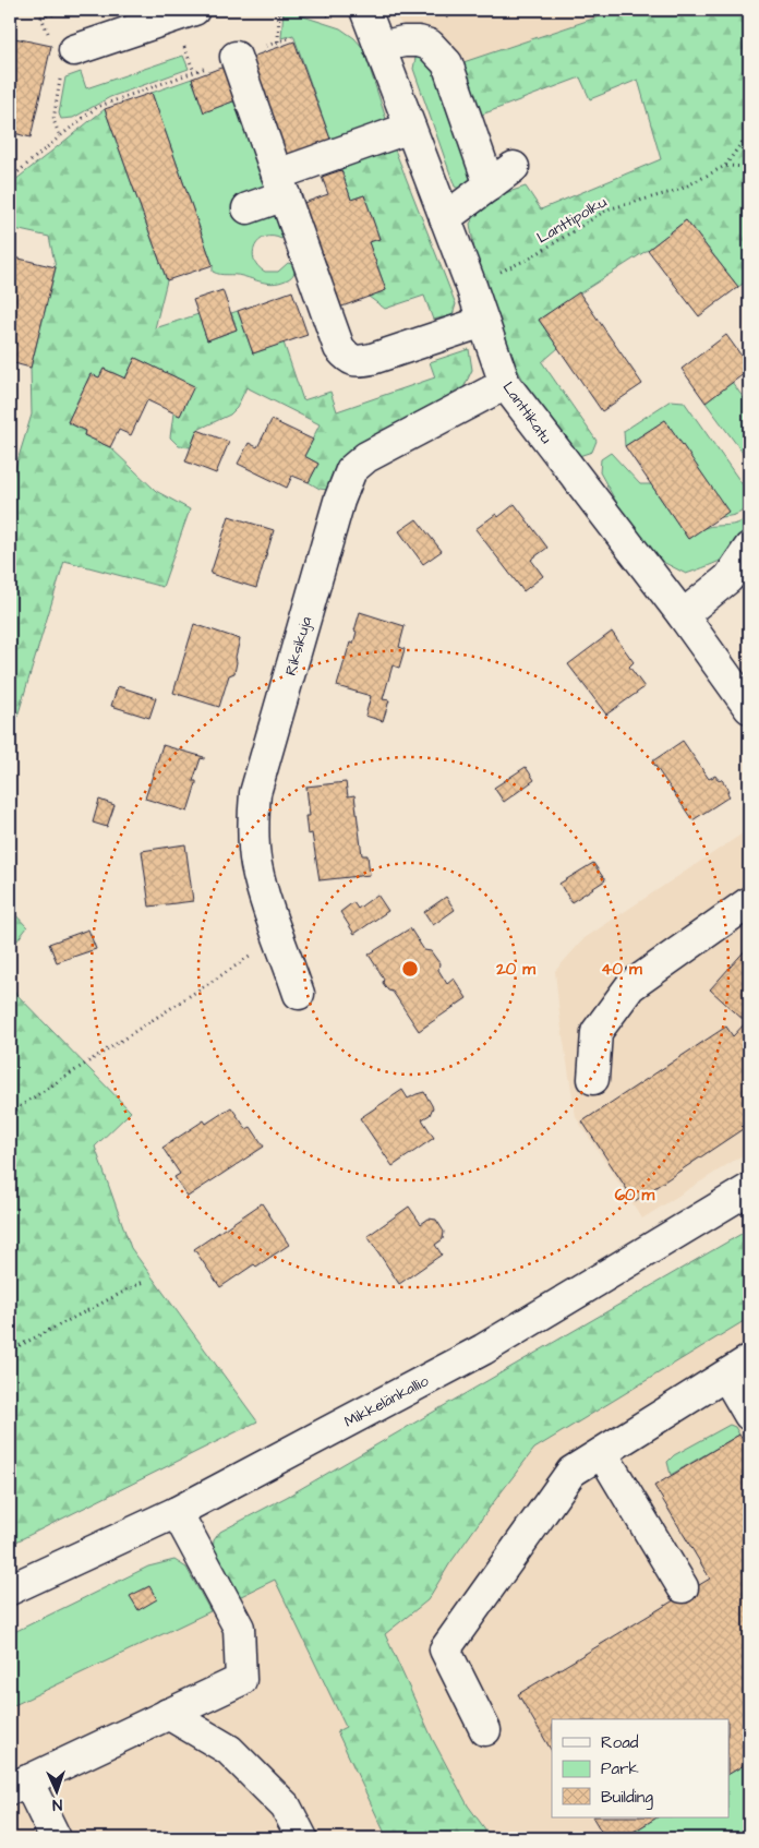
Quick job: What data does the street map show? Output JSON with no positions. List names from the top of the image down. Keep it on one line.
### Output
{"streets":{"street":["Lanttikatu","Riksikuja","Mikkelänkallio"],"path":["Lanttipolku"]},"crossings":[["Lanttipolku","Lanttikatu"],["Lanttikatu","Riksikuja"]],"legend":["Road","Park","Building"],"north":"bottom","rings":["20 m","40 m","60 m"]}
